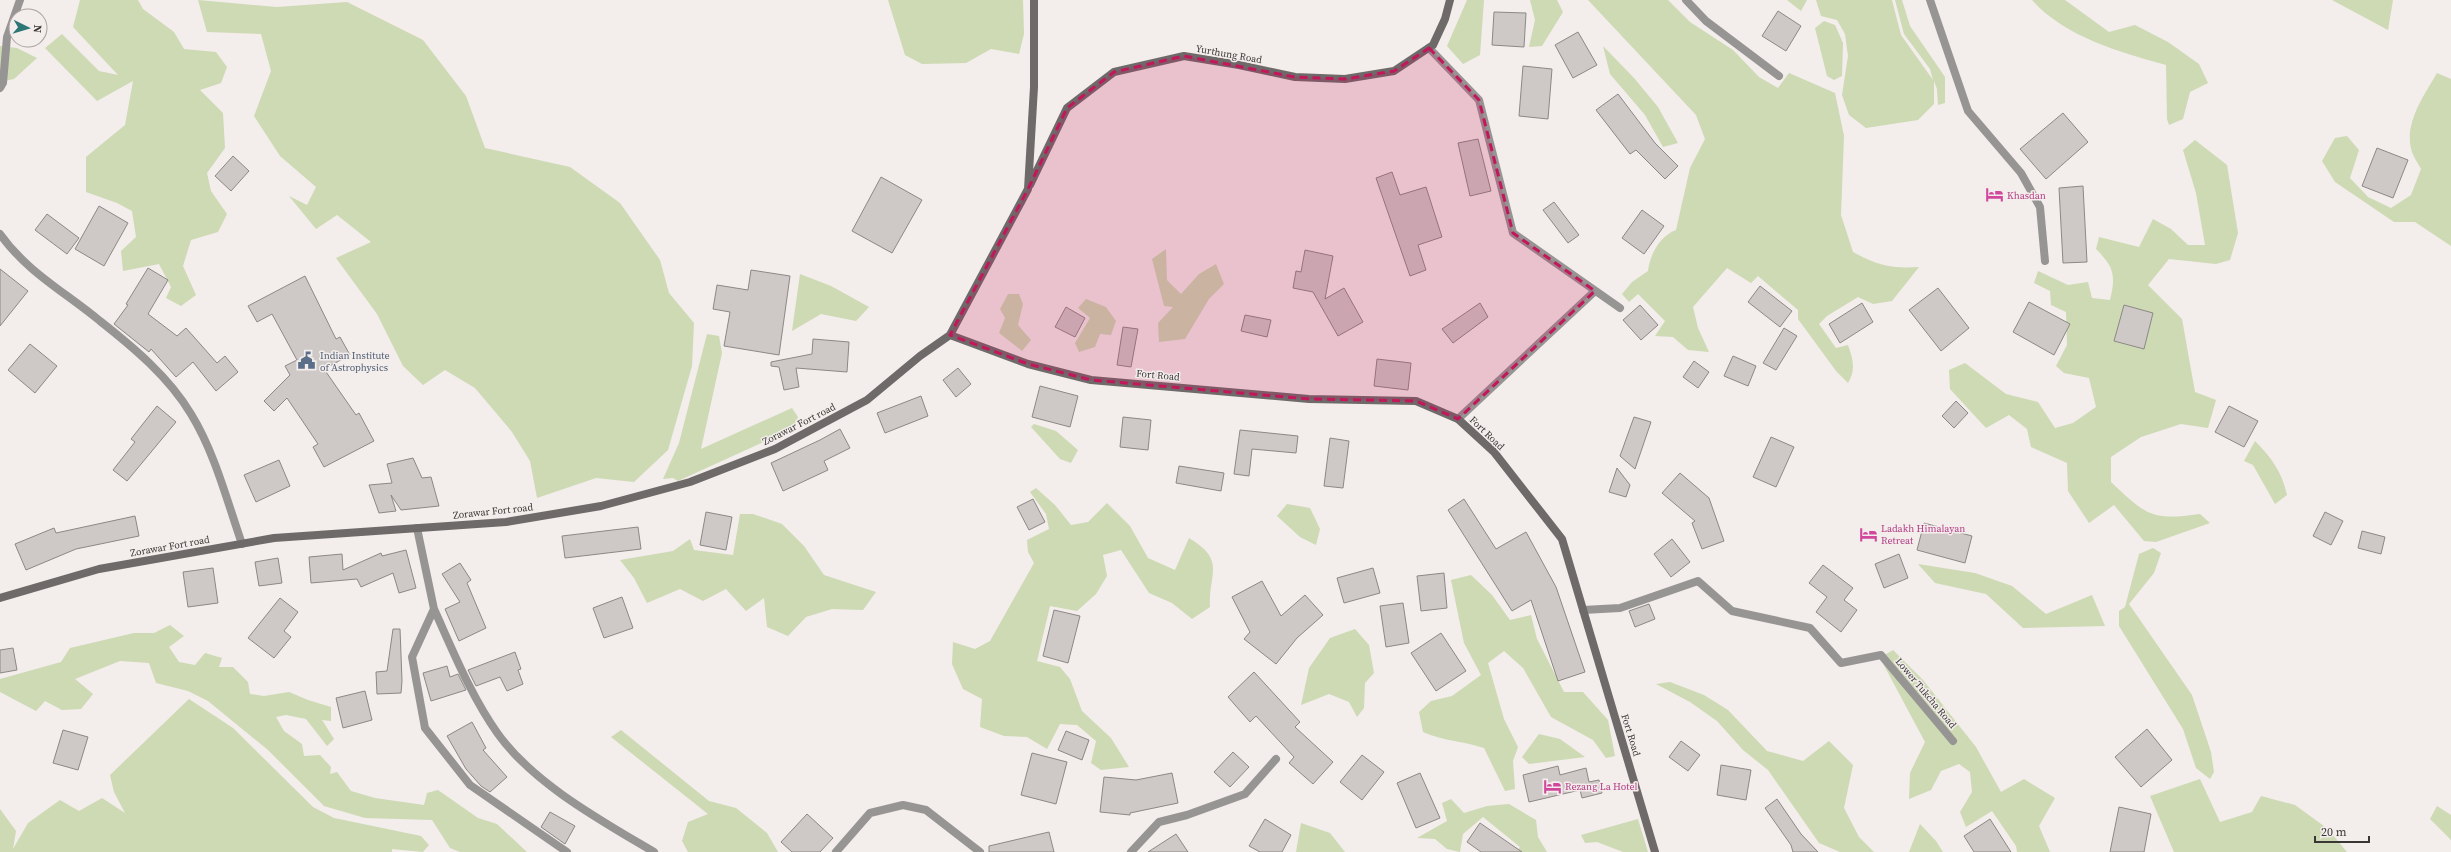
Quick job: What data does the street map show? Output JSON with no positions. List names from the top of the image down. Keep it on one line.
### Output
{"streets":{"street":["Yurthung Road","Fort Road","Zorawar Fort road","Lower Tukcha Road"]},"crossings":[["Yurthung Road","Fort Road"],["Yurthung Road","Zorawar Fort road"],["Fort Road","Zorawar Fort road"],["Fort Road","Lower Tukcha Road"]],"places":{"hotel":["Khasdan","Ladakh Himalayan Retreat","Rezang La Hotel"],"public building":["Indian Institute of Astrophysics"]},"scale_bar":"20 m","north":"right"}
